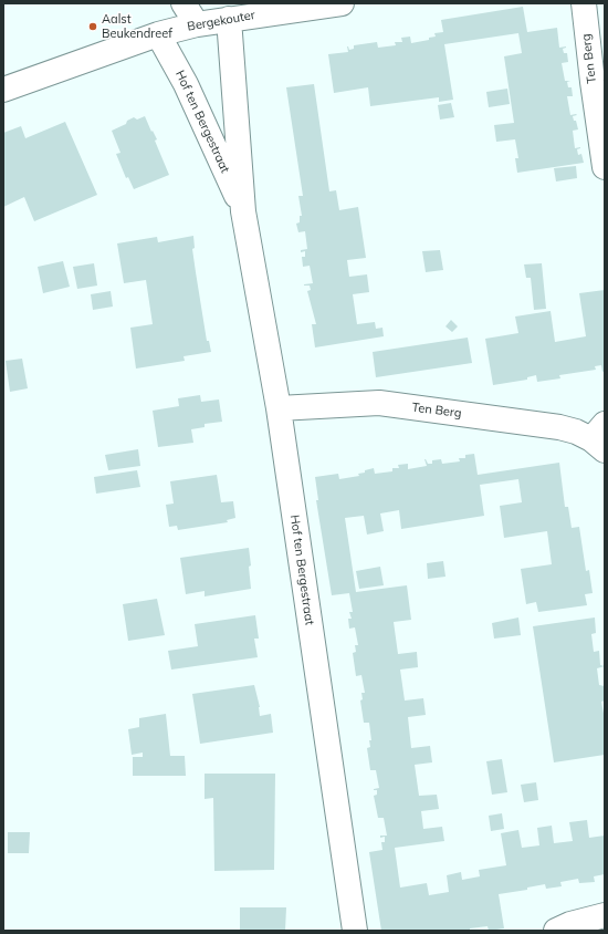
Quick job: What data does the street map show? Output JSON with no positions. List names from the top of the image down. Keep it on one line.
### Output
{"streets":{"street":["Bergekouter","Ten Berg","Hof ten Bergestraat"]},"crossings":[["Bergekouter","Hof ten Bergestraat"],["Ten Berg","Hof ten Bergestraat"]],"places":["Aalst Beukendreef"]}
